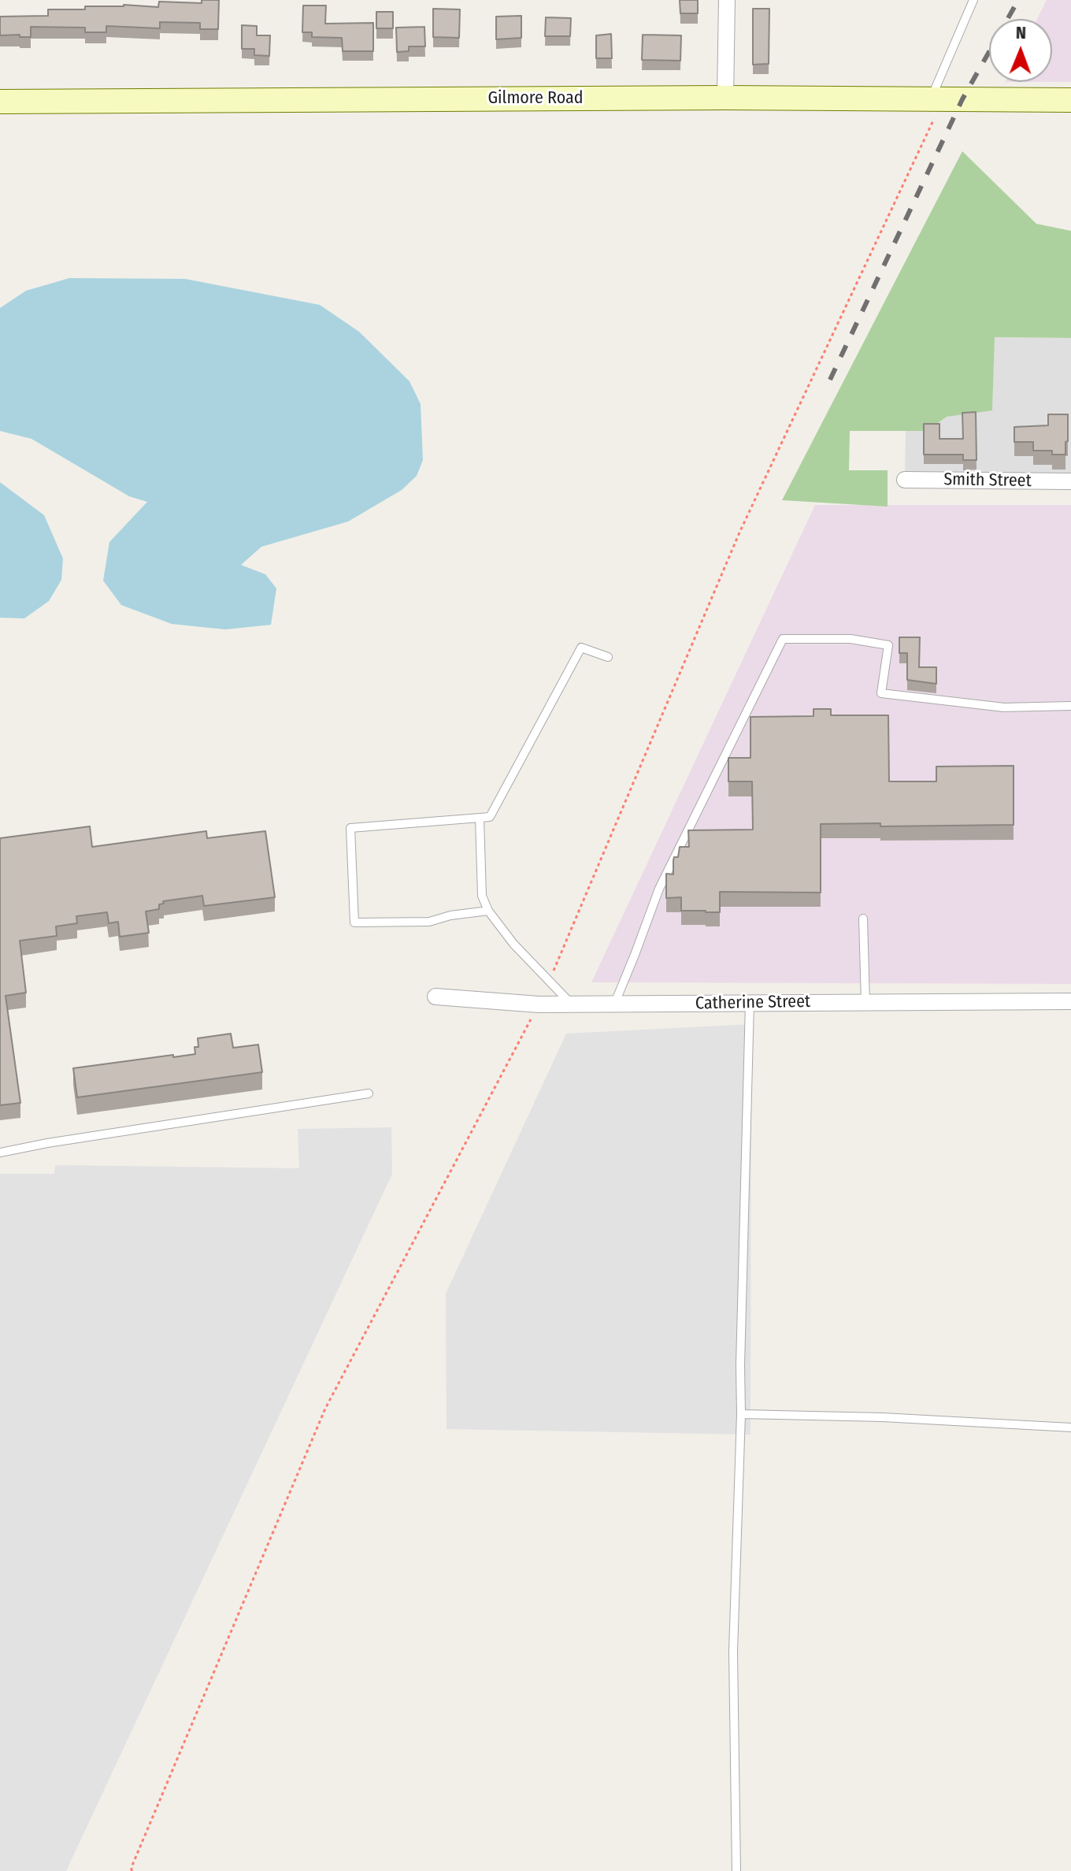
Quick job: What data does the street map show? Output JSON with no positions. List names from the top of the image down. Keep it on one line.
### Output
{"streets":{"main road":["Gilmore Road"],"street":["Smith Street","Catherine Street"]},"north":"top"}
